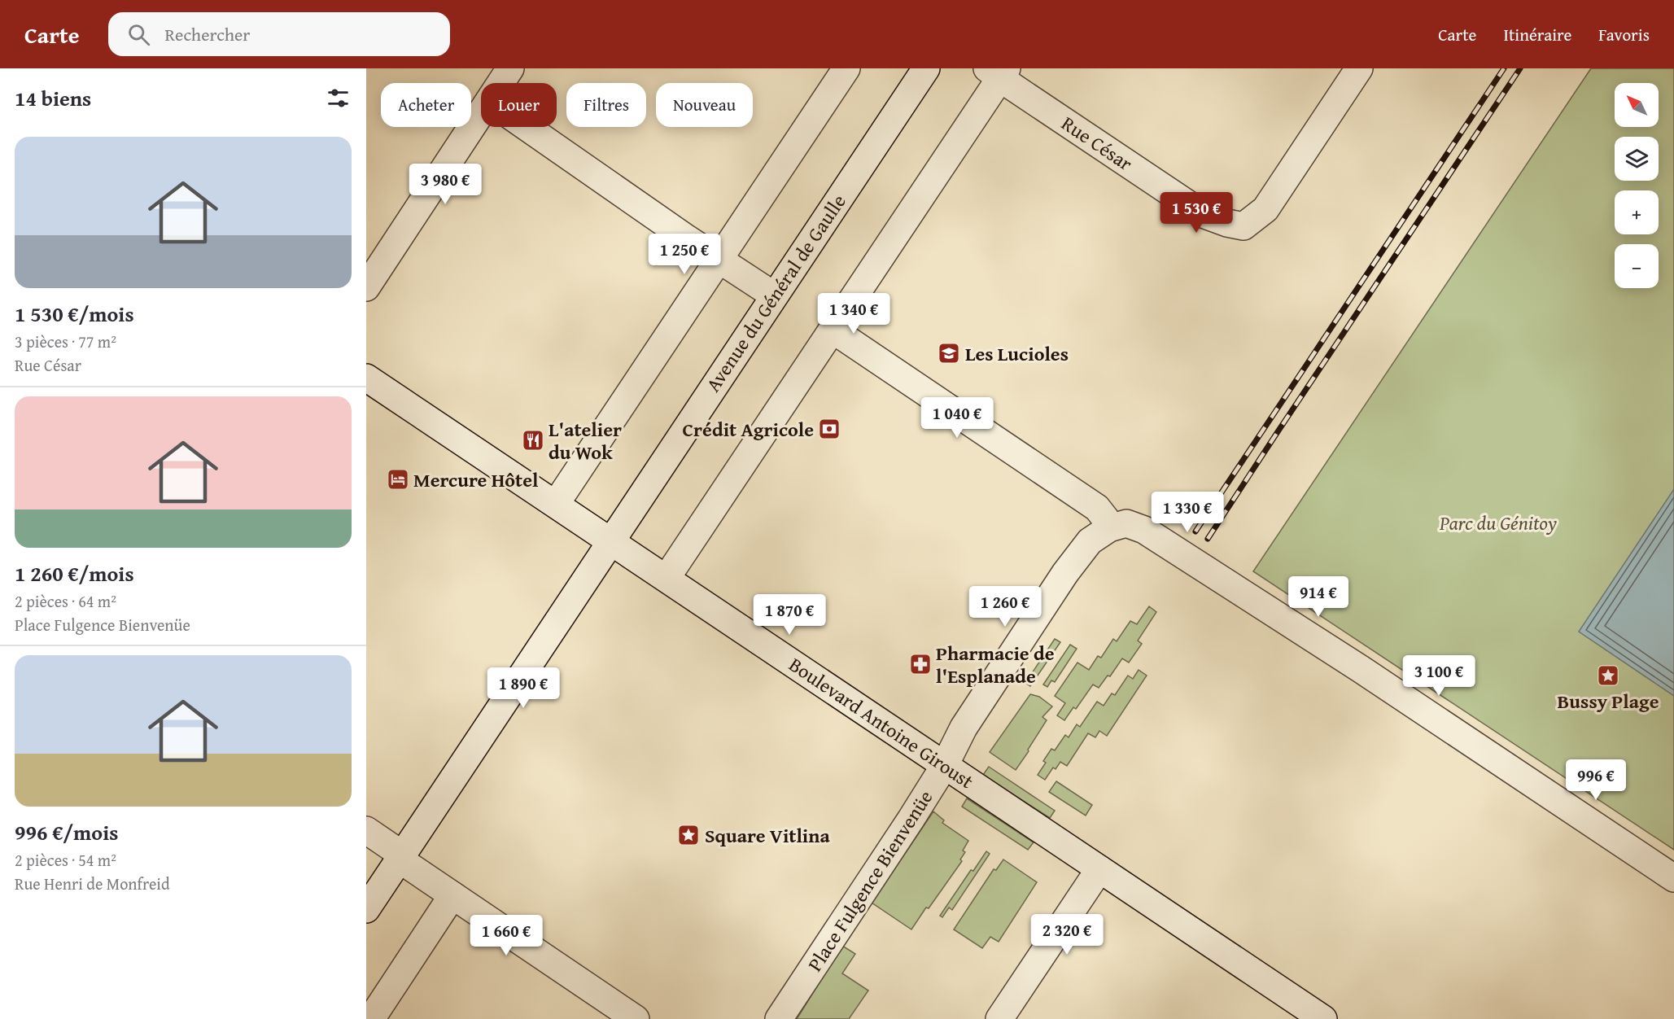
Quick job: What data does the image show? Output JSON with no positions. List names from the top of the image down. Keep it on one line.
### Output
{"streets":{"street":["Rue César","Avenue du Général de Gaulle","Boulevard Antoine Giroust","Place Fulgence Bienvenüe"]},"crossings":[["Avenue du Général de Gaulle","Boulevard Antoine Giroust"],["Boulevard Antoine Giroust","Place Fulgence Bienvenüe"]],"parks":["Parc du Génitoy"],"places":{"school or university":["Les Lucioles"],"bank":["Crédit Agricole"],"restaurant":["L'atelier du Wok"],"hotel":["Mercure Hôtel"],"pharmacy":["Pharmacie de l'Esplanade"],"place":["Bussy Plage","Square Vitlina"]},"north":"top left","page":{"header":"Carte","search":"Rechercher","nav":["Carte","Itinéraire","Favoris"],"heading":"14 biens","map_buttons":["+","−"],"chip":["Acheter","Louer","Filtres","Nouveau"],"list":[{"name":"1 530 €/mois","note":"3 pièces · 77 m² · Rue César"},{"name":"1 260 €/mois","note":"2 pièces · 64 m² · Place Fulgence Bienvenüe"},{"name":"996 €/mois","note":"2 pièces · 54 m² · Rue Henri de Monfreid"}],"price":["3 980 €","1 530 €","1 250 €","1 340 €","1 040 €","1 330 €","914 €","1 260 €","1 870 €","3 100 €","1 890 €","996 €","2 320 €","1 660 €"]}}
